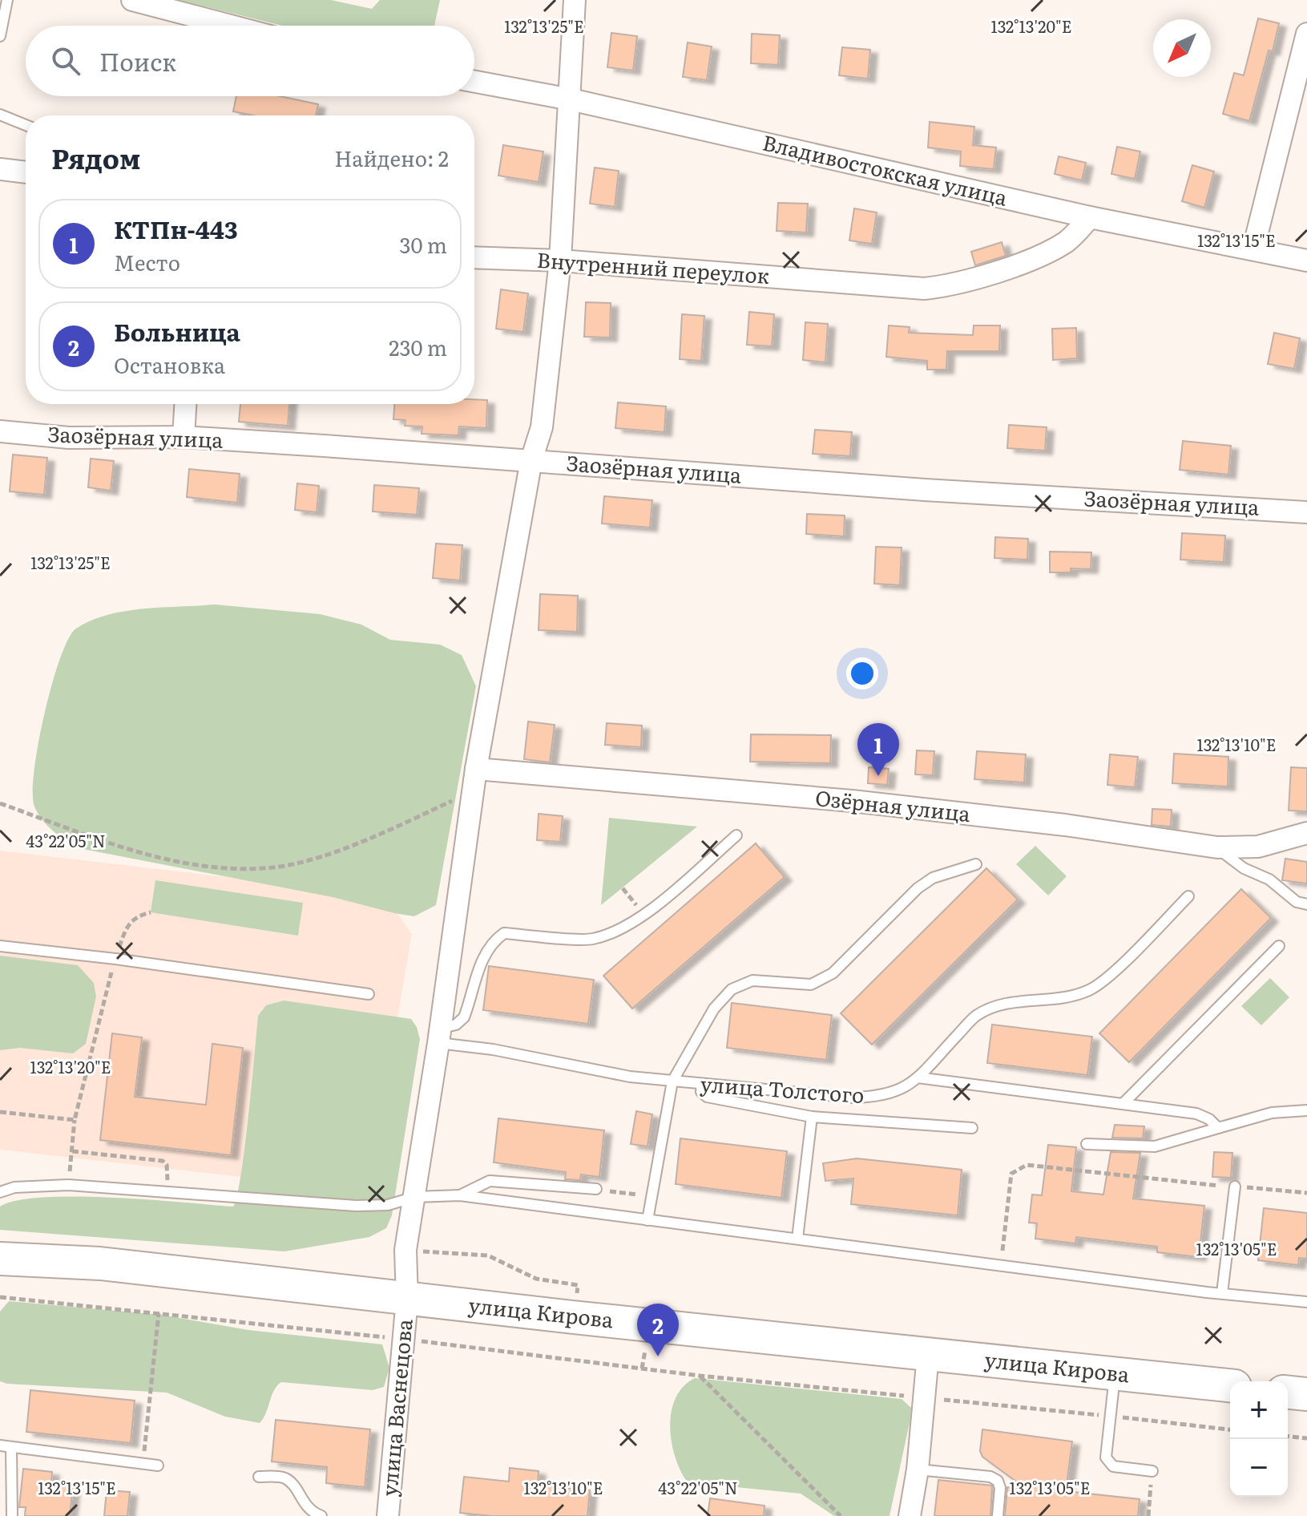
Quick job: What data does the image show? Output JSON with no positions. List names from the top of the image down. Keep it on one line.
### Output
{"streets":{"main road":["улица Кирова"],"street":["Владивостокская улица","Внутренний переулок","Заозёрная улица","Озёрная улица","улица Васнецова"],"lane":["улица Толстого"]},"crossings":[["Владивостокская улица","Внутренний переулок"],["Владивостокская улица","улица Васнецова"],["Внутренний переулок","улица Васнецова"],["Заозёрная улица","улица Васнецова"],["Озёрная улица","улица Васнецова"],["улица Толстого","улица Васнецова"],["улица Кирова","улица Васнецова"]],"north":"bottom left","page":{"search":"Поиск","heading":["Рядом","Найдено: 2"],"list":[{"mark":"1","name":"КТПн-443","note":"Место","value":"30 m"},{"mark":"2","name":"Больница","note":"Остановка","value":"230 m"}],"pins":["1","2"],"map_buttons":["+","−"]},"coordinates":["132°13'20\"E","132°13'25\"E","132°13'15\"E","132°13'10\"E","43°22'05\"N","132°13'05\"E"]}
